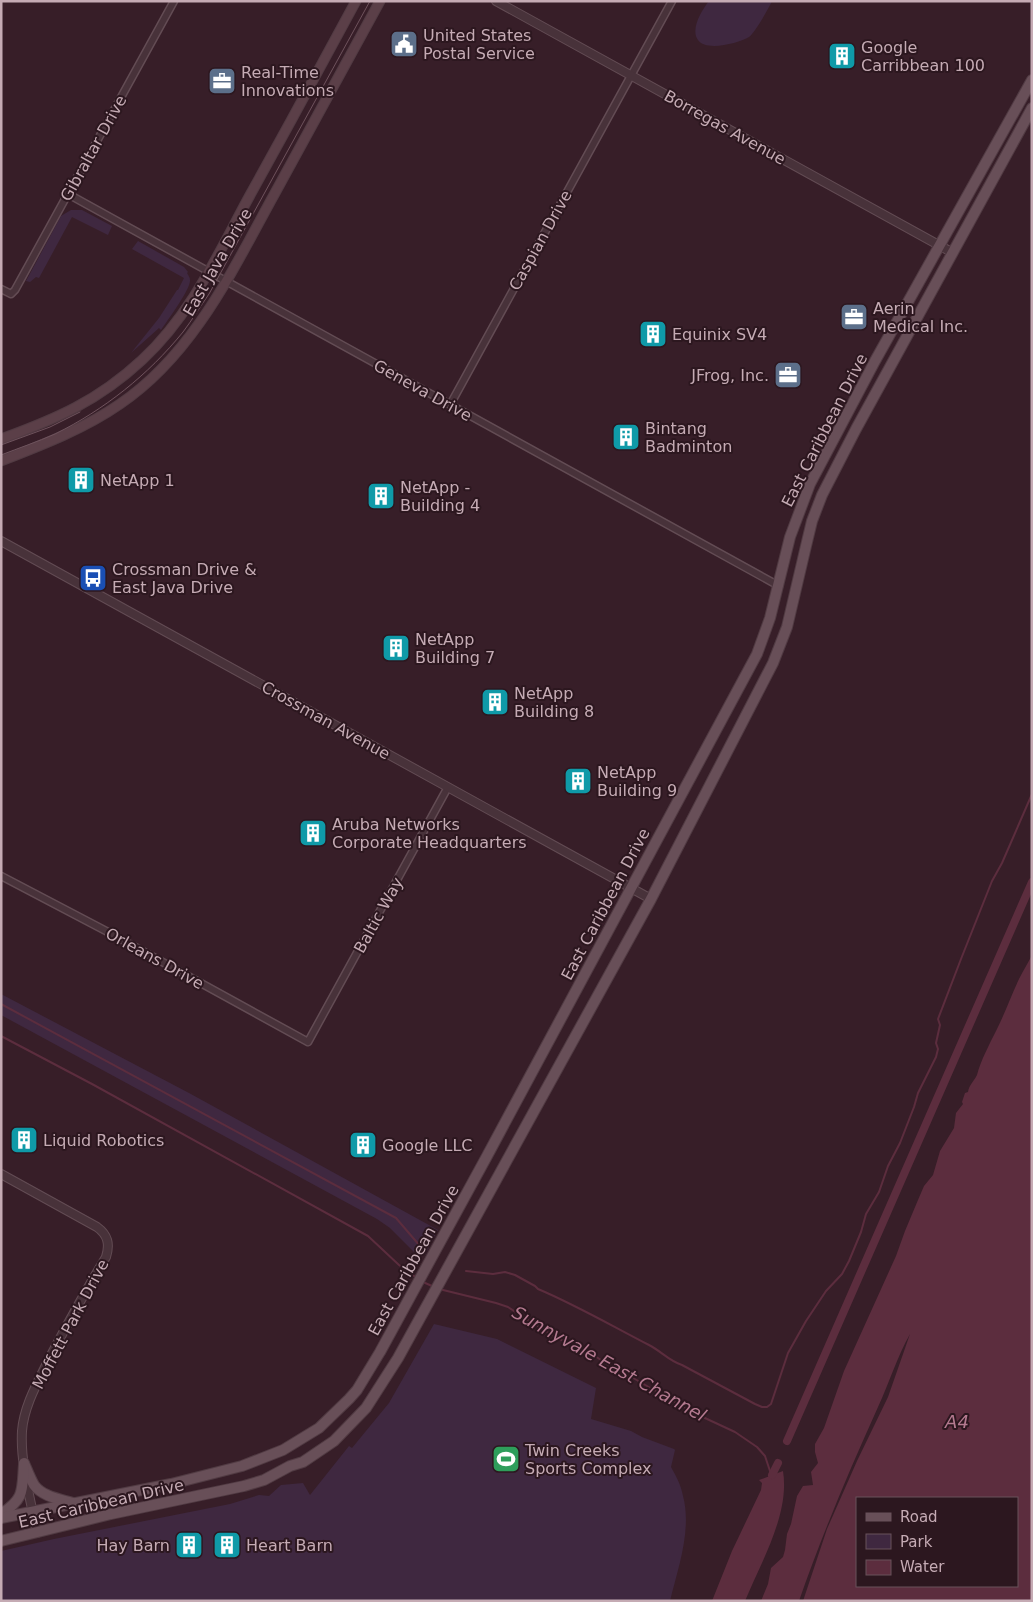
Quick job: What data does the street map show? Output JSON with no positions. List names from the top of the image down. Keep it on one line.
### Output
{"streets":{"main road":["East Java Drive","East Caribbean Drive"],"street":["Borregas Avenue","Gibraltar Drive","Caspian Drive","Geneva Drive","Crossman Avenue","Baltic Way","Orleans Drive","Moffett Park Drive"]},"crossings":[["Borregas Avenue","Caspian Drive"],["Borregas Avenue","East Caribbean Drive"],["Gibraltar Drive","Geneva Drive"],["Caspian Drive","Geneva Drive"],["East Java Drive","Geneva Drive"],["Geneva Drive","East Caribbean Drive"],["East Caribbean Drive","Crossman Avenue"],["East Caribbean Drive","Moffett Park Drive"],["Crossman Avenue","Baltic Way"],["Baltic Way","Orleans Drive"]],"water":["Sunnyvale East Channel","A4"],"places":{"public building":["United States Postal Service"],"building":["Google Carribbean 100","Equinix SV4","Bintang Badminton","NetApp 1","NetApp - Building 4","NetApp Building 7","NetApp Building 8","NetApp Building 9","Aruba Networks Corporate Headquarters","Liquid Robotics","Google LLC","Hay Barn","Heart Barn"],"office":["Real-Time Innovations","Aerin Medical Inc.","JFrog, Inc."],"bus stop":["Crossman Drive & East Java Drive"],"sports":["Twin Creeks Sports Complex"]},"legend":["Road","Park","Water"]}
